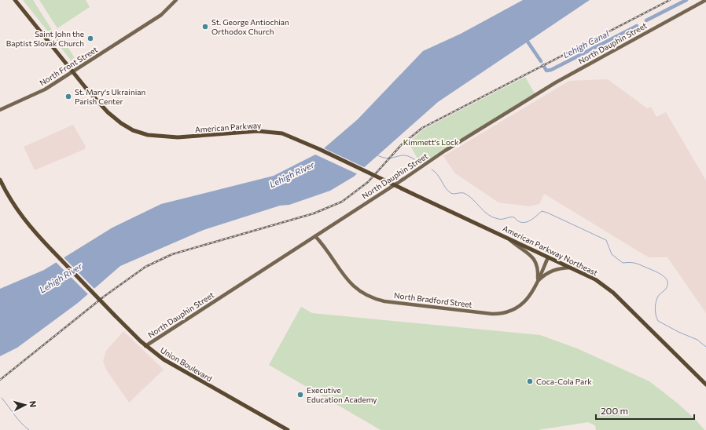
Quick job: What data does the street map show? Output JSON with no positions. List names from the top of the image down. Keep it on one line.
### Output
{"streets":{"main road":["American Parkway","American Parkway Northeast","Union Boulevard"],"street":["North Dauphin Street","North Front Street","North Bradford Street"]},"crossings":[["North Dauphin Street","North Bradford Street"],["North Dauphin Street","Union Boulevard"],["North Front Street","American Parkway"],["American Parkway","American Parkway Northeast"],["American Parkway Northeast","North Bradford Street"]],"water":["Lehigh Canal","Lehigh River"],"parks":["Kimmett's Lock"],"places":["St. George Antiochian Orthodox Church","Saint John the Baptist Slovak Church","St. Mary's Ukrainian Parish Center","Coca-Cola Park","Executive Education Academy"],"scale_bar":"200 m","north":"right"}
